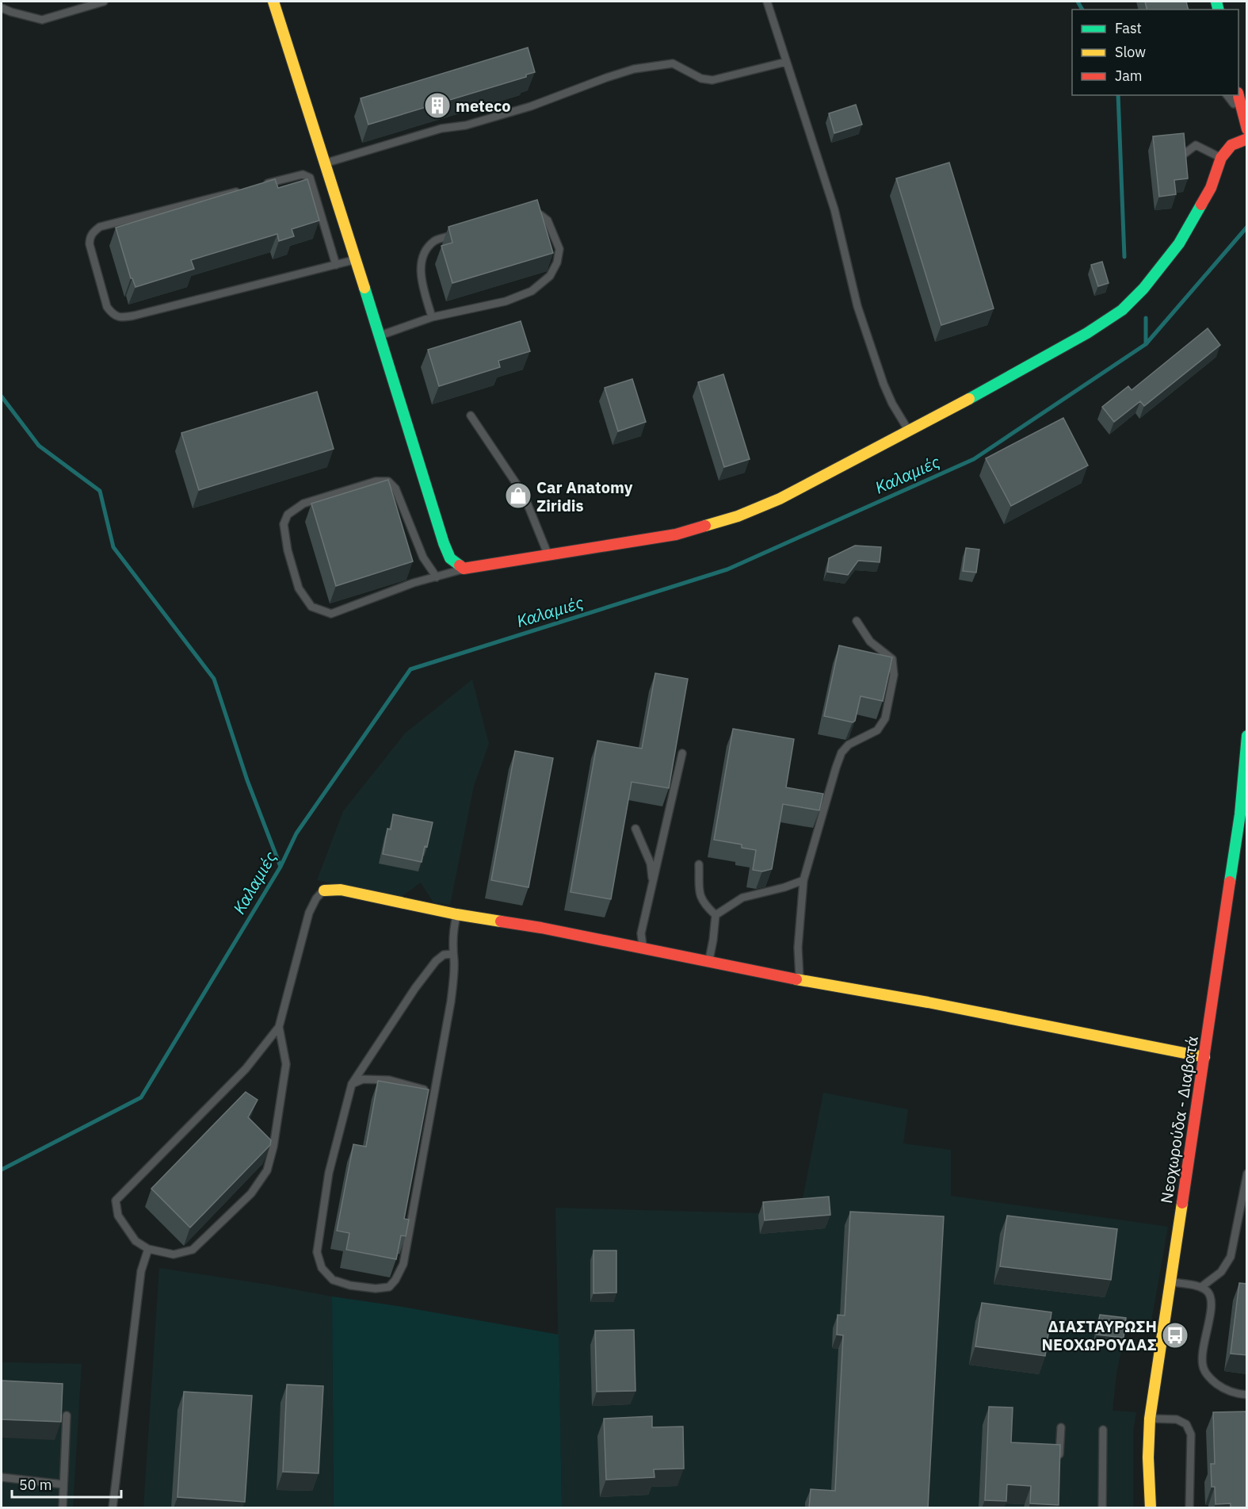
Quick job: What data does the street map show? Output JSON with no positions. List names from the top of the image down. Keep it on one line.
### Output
{"streets":{"street":["Νεοχωρούδα - Διαβατά"]},"water":["Καλαμιές"],"places":{"building":["meteco"],"shop":["Car Anatomy Ziridis"],"bus stop":["ΔΙΑΣΤΑΥΡΩΣΗ ΝΕΟΧΩΡΟΥΔΑΣ"]},"legend":["Fast","Slow","Jam"],"scale_bar":"50 m"}
